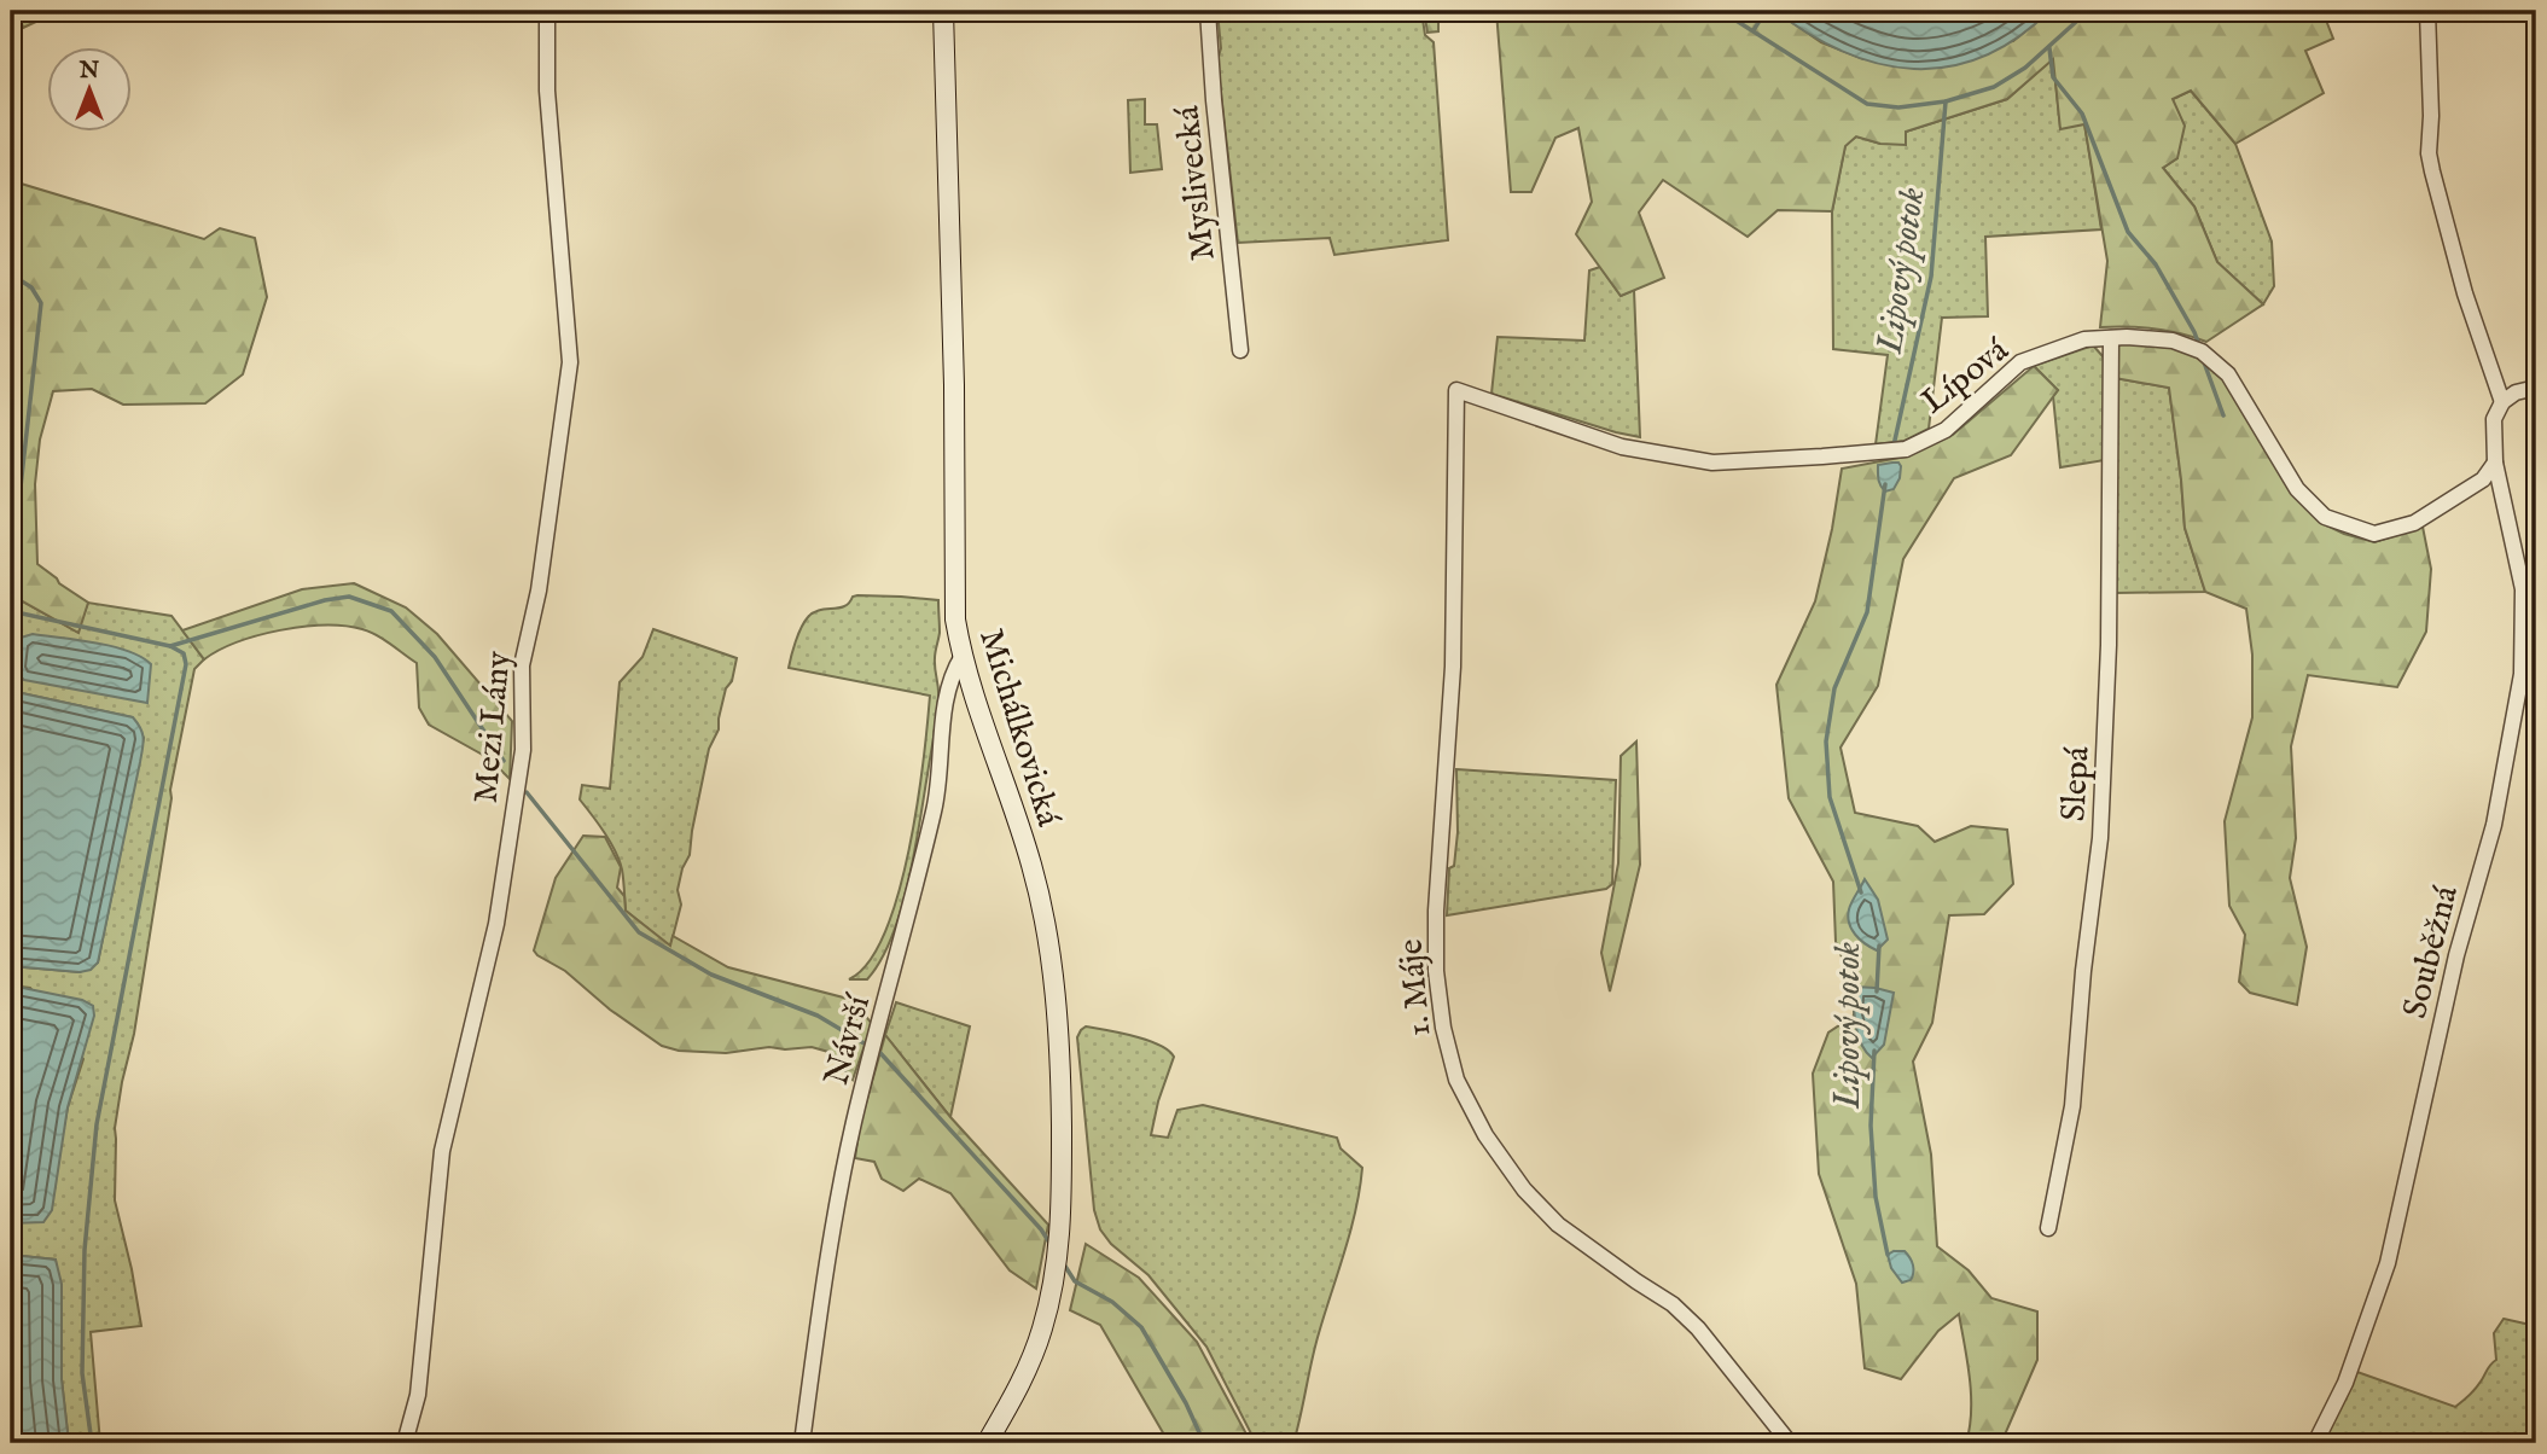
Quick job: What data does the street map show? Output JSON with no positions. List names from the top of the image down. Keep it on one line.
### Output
{"streets":{"street":["Myslivecká","Lípová","Mezi Lány","Michálkovická","Slepá","Souběžná","1. Máje","Návrší"]},"crossings":[["Lípová","Slepá"],["Lípová","Souběžná"],["Lípová","1. Máje"],["Michálkovická","Návrší"]],"water":["Lipový potok"],"north":"top"}
